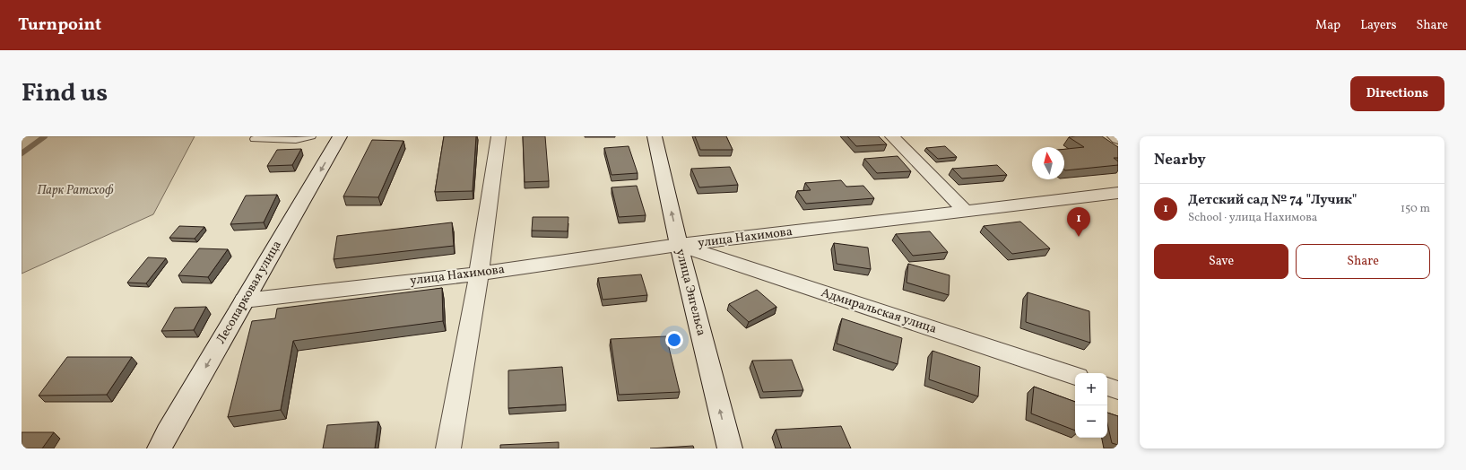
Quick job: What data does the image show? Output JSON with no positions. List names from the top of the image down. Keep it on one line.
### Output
{"streets":{"street":["улица Нахимова","Лесопарковая улица","улица Энгельса","Адмиральская улица"]},"crossings":[["улица Нахимова","Лесопарковая улица"],["улица Нахимова","улица Энгельса"],["улица Нахимова","Адмиральская улица"],["улица Энгельса","Адмиральская улица"]],"one_way":["Лесопарковая улица","улица Энгельса"],"parks":["Парк Ратсхоф"],"north":"top","page":{"header":"Turnpoint","nav":["Map","Layers","Share"],"title":"Find us","buttons":["Directions",["Save","Share"]],"heading":"Nearby","list":[{"mark":"1","name":"Детский сад № 74 \"Лучик\"","note":"School · улица Нахимова","value":"150 m"}],"pins":"1","map_buttons":["+","−"]}}
